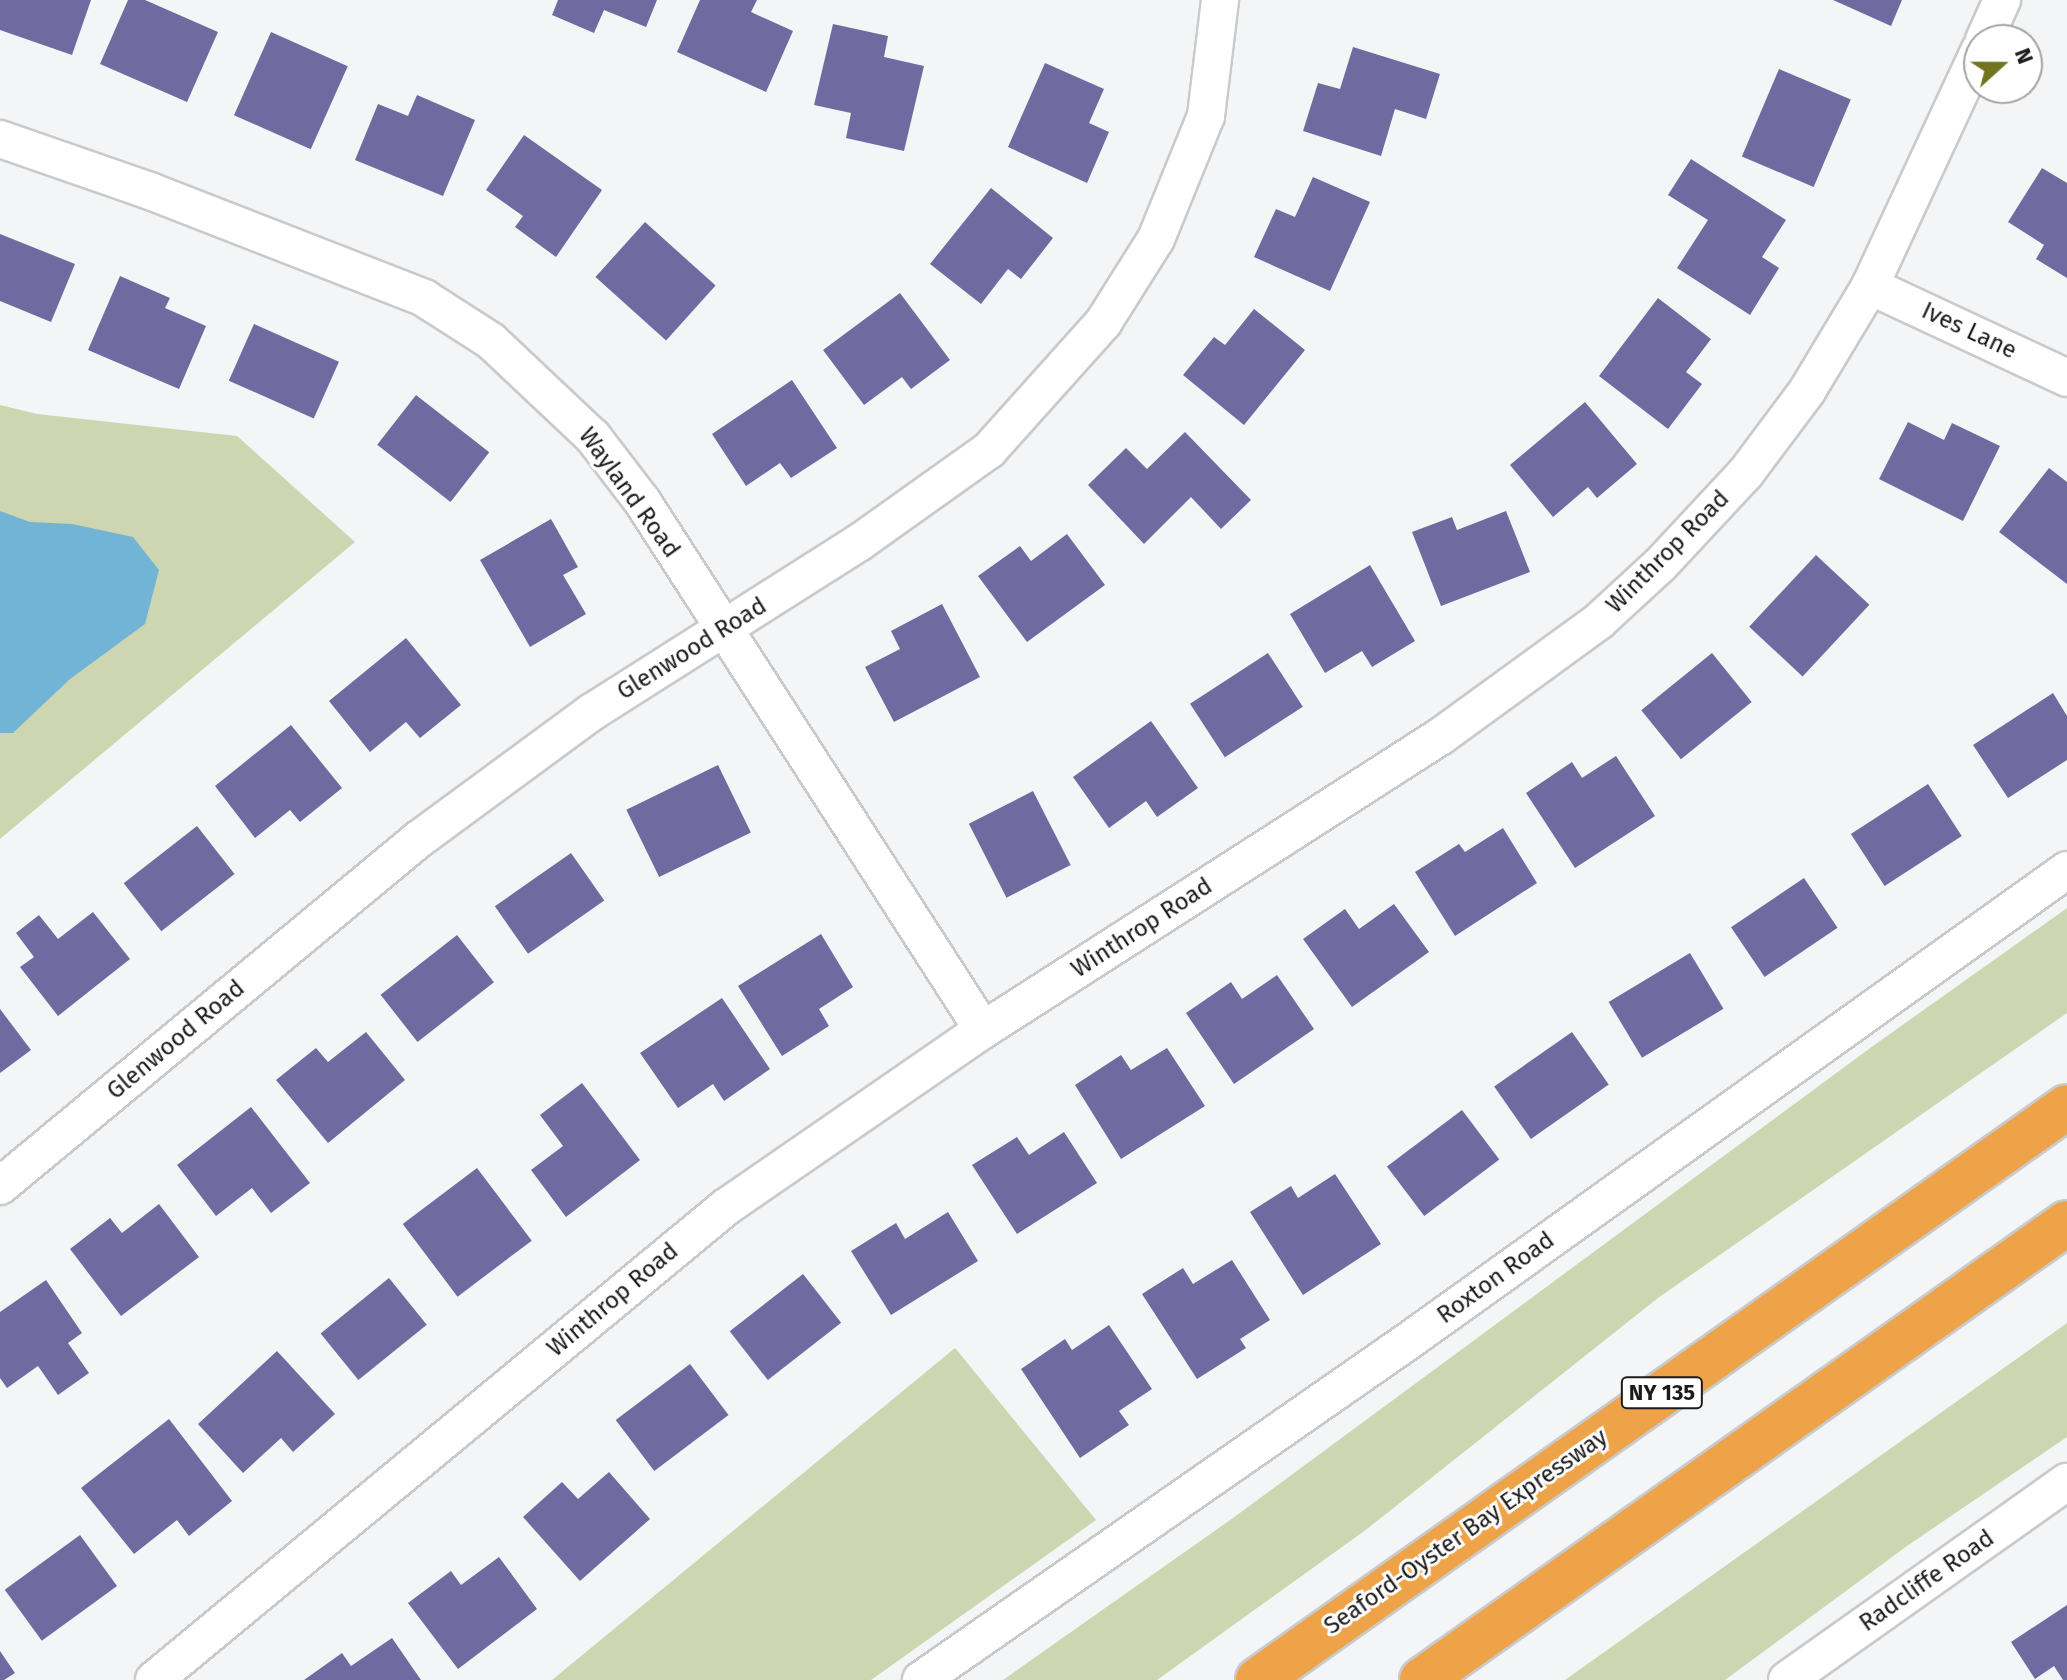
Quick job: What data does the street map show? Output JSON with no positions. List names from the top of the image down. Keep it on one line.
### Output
{"streets":{"highway":["NY 135","Seaford-Oyster Bay Expressway"],"street":["Ives Lane","Wayland Road","Winthrop Road","Glenwood Road","Roxton Road","Radcliffe Road"]},"crossings":[["Ives Lane","Winthrop Road"],["Wayland Road","Winthrop Road"],["Wayland Road","Glenwood Road"]],"north":"right"}
